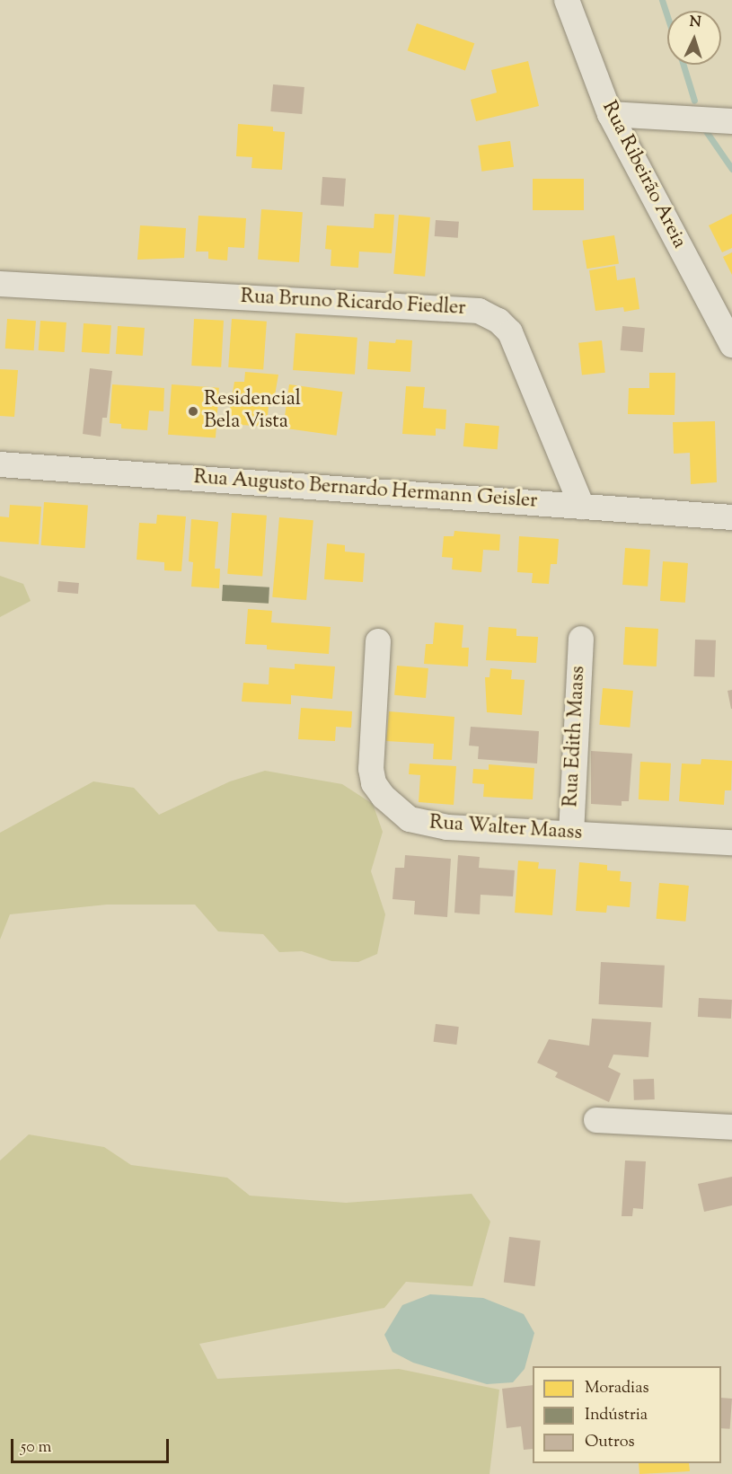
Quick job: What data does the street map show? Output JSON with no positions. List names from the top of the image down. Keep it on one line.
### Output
{"streets":{"street":["Rua Ribeirão Areia","Rua Bruno Ricardo Fiedler","Rua Augusto Bernardo Hermann Geisler","Rua Edith Maass","Rua Walter Maass"]},"crossings":[["Rua Bruno Ricardo Fiedler","Rua Augusto Bernardo Hermann Geisler"],["Rua Edith Maass","Rua Walter Maass"]],"places":["Residencial Bela Vista"],"legend":["Moradias","Indústria","Outros"],"scale_bar":"50 m","north":"top"}
